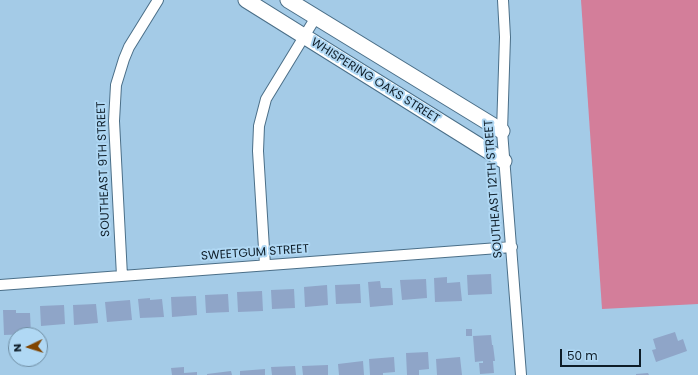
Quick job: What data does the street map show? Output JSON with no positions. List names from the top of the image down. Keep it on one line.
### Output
{"streets":{"street":["WHISPERING OAKS STREET","SOUTHEAST 9TH STREET","SOUTHEAST 12TH STREET","SWEETGUM STREET"]},"crossings":[["WHISPERING OAKS STREET","SOUTHEAST 12TH STREET"],["SOUTHEAST 9TH STREET","SWEETGUM STREET"],["SOUTHEAST 12TH STREET","SWEETGUM STREET"]],"scale_bar":"50 m","north":"left"}
